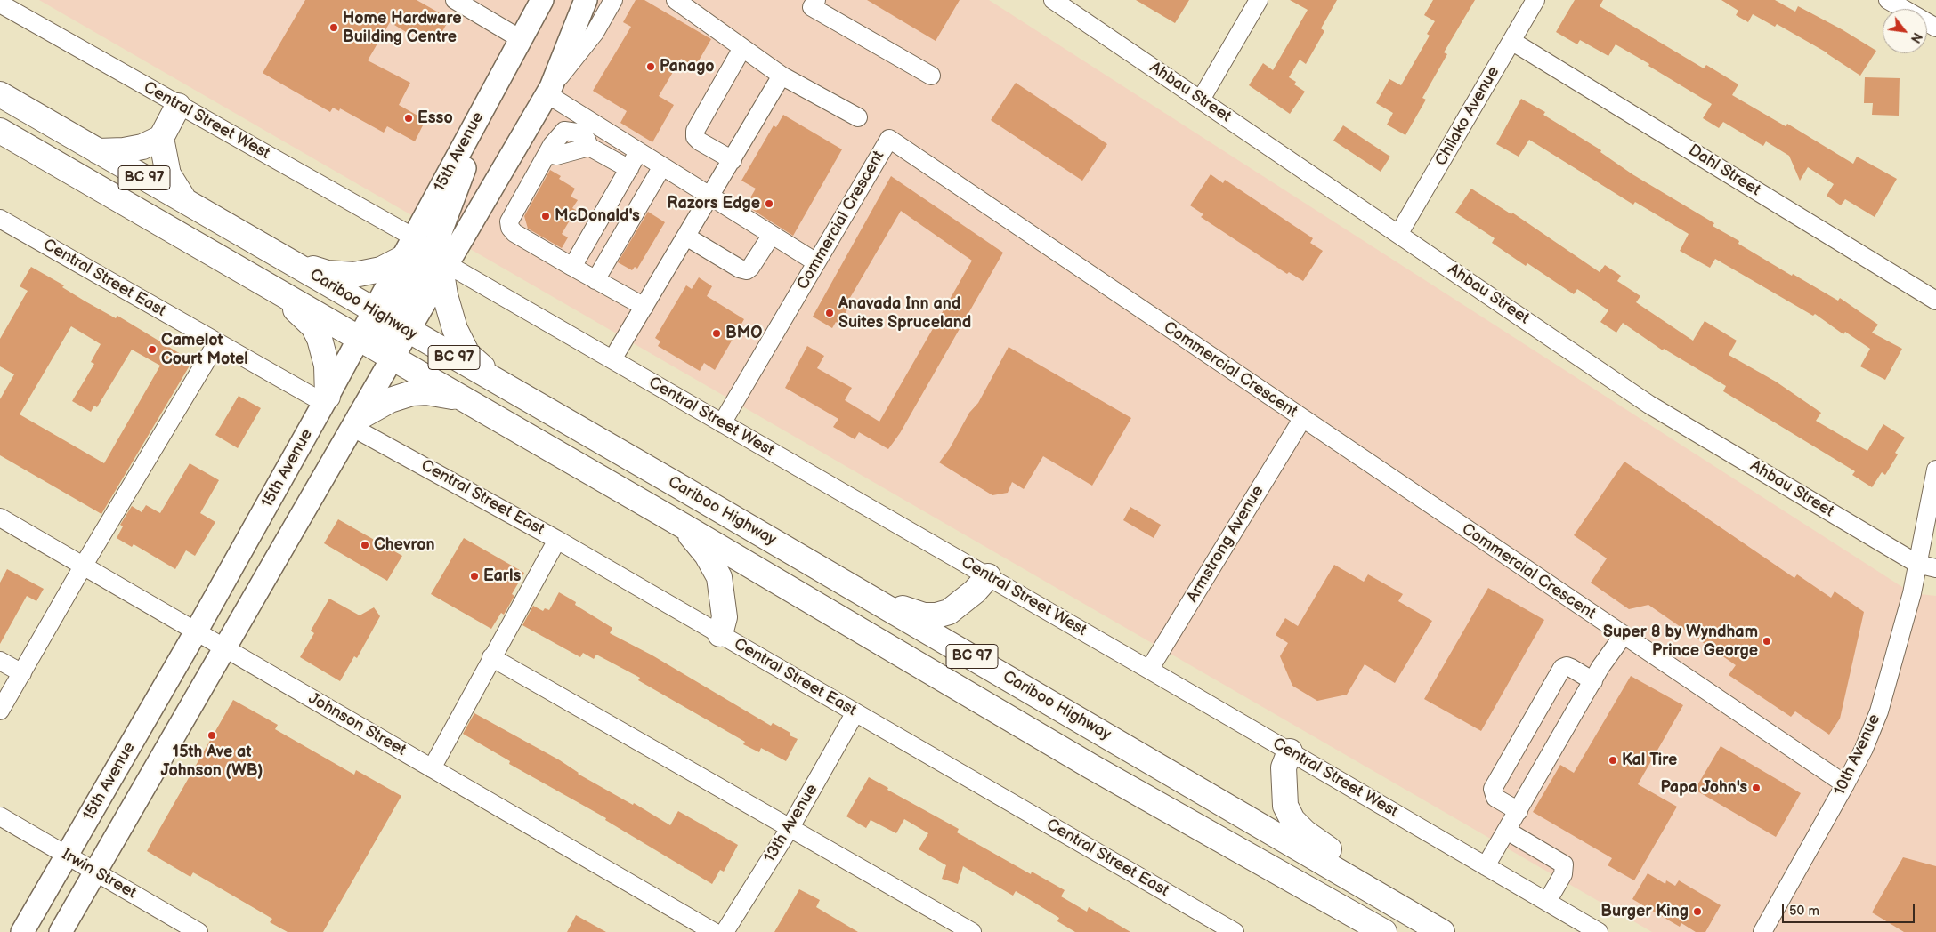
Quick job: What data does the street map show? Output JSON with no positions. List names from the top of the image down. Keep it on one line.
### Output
{"streets":{"highway":["BC 97","Cariboo Highway"],"main road":["15th Avenue"],"street":["Ahbau Street","Chilako Avenue","Central Street West","Dahl Street","Commercial Crescent","Central Street East","Armstrong Avenue","Johnson Street","10th Avenue","13th Avenue","Irwin Street"]},"crossings":[["Ahbau Street","Chilako Avenue"],["Ahbau Street","10th Avenue"],["Chilako Avenue","Dahl Street"],["Central Street West","15th Avenue"],["Central Street West","Commercial Crescent"],["Central Street West","Armstrong Avenue"],["15th Avenue","Central Street East"],["15th Avenue","Cariboo Highway"],["15th Avenue","Johnson Street"],["15th Avenue","Irwin Street"],["Commercial Crescent","Armstrong Avenue"],["Commercial Crescent","10th Avenue"],["Central Street East","13th Avenue"]],"places":["Home Hardware Building Centre","Panago","Esso","Razors Edge","McDonald's","Anavada Inn and Suites Spruceland","BMO","Camelot Court Motel","Chevron","Earls","Super 8 by Wyndham Prince George","15th Ave at Johnson (WB)","Kal Tire","Papa John's","Burger King"],"scale_bar":"50 m","north":"bottom right"}
